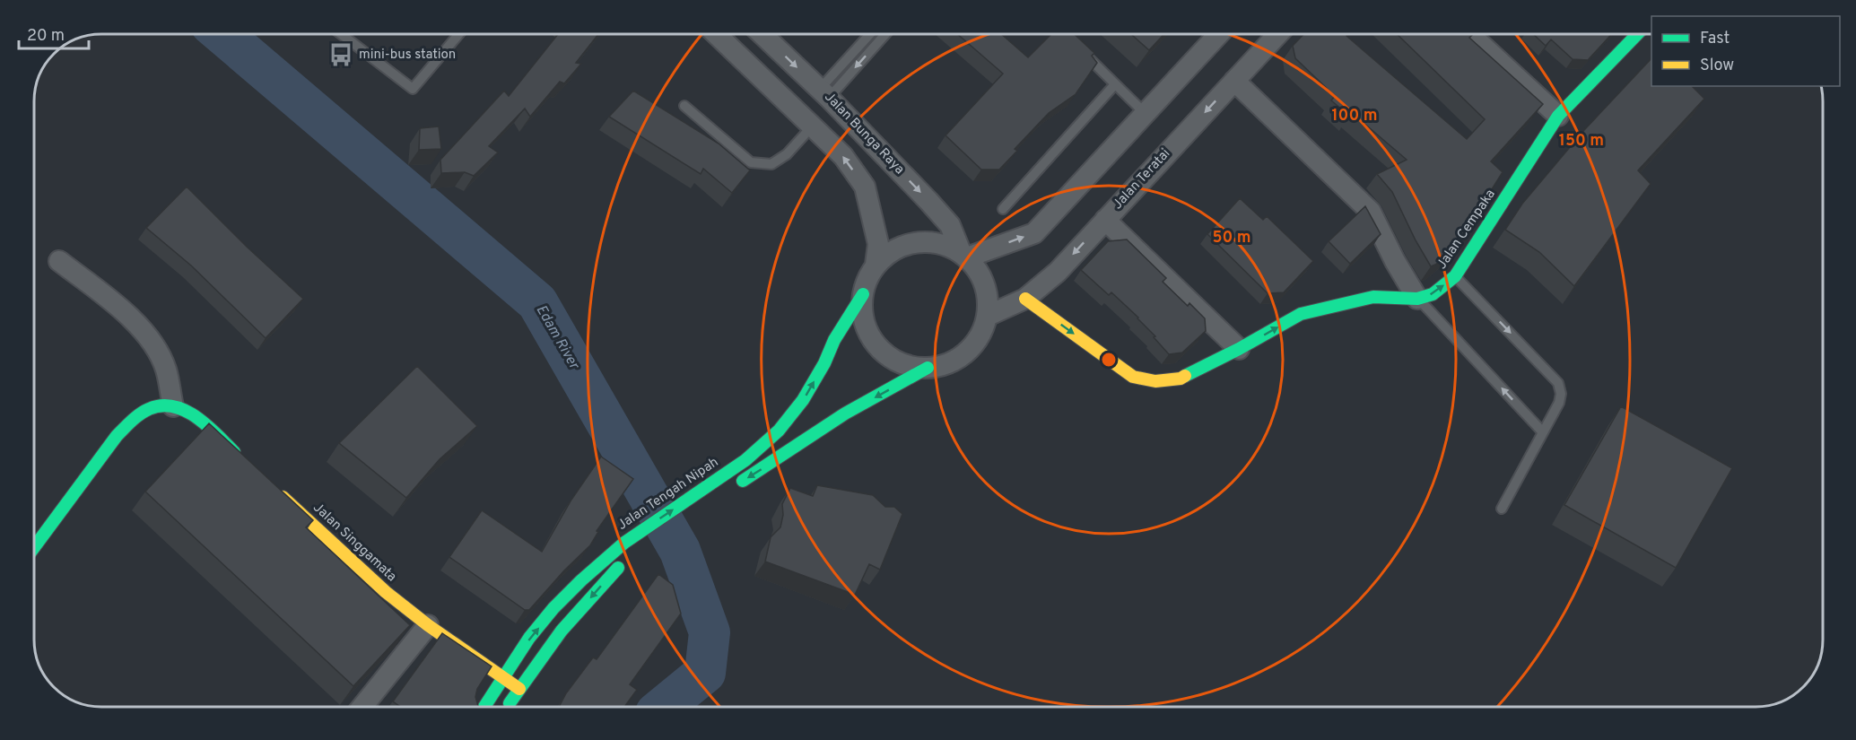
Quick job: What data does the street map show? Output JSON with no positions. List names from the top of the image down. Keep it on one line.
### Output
{"streets":{"street":["Jalan Bunga Raya","Jalan Teratai","Jalan Cempaka","Jalan Tengah Nipah","Jalan Singgamata"]},"crossings":[["Jalan Bunga Raya","Jalan Teratai"],["Jalan Bunga Raya","Jalan Tengah Nipah"],["Jalan Teratai","Jalan Cempaka"],["Jalan Teratai","Jalan Tengah Nipah"],["Jalan Tengah Nipah","Jalan Singgamata"]],"one_way":["Jalan Cempaka"],"water":["Edam River"],"places":{"bus stop":["mini-bus station"]},"legend":["Fast","Slow"],"scale_bar":"20 m","rings":["100 m","150 m","50 m"]}
